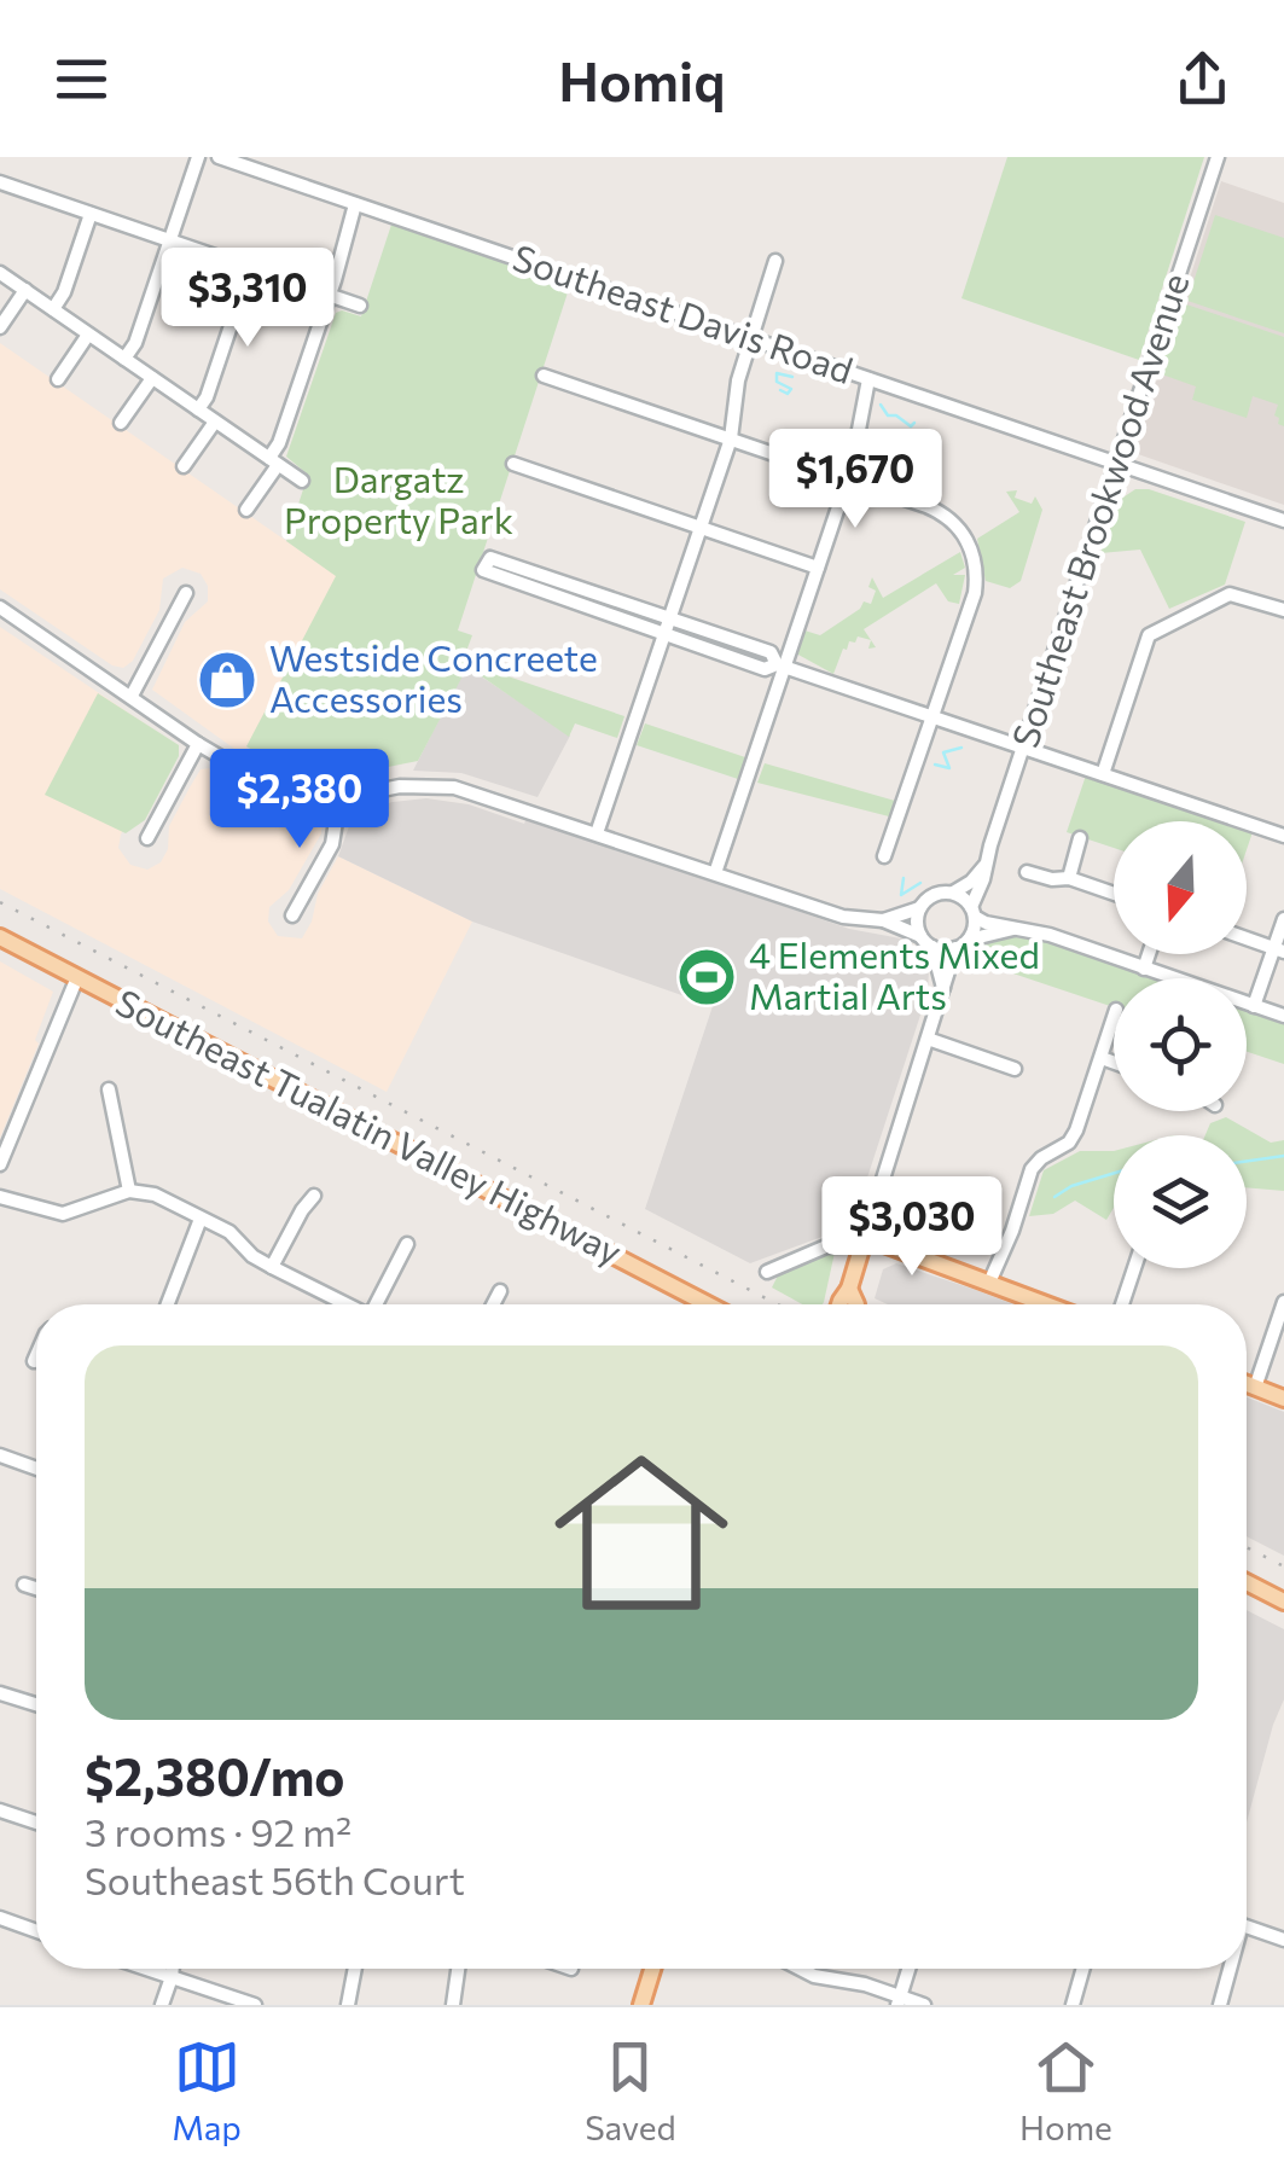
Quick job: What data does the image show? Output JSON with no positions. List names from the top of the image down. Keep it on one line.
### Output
{"streets":{"main road":["Southeast Tualatin Valley Highway"],"street":["Southeast Davis Road","Southeast Brookwood Avenue"]},"crossings":[["Southeast Davis Road","Southeast Brookwood Avenue"]],"parks":["Dargatz Property Park"],"places":{"shop":["Westside Concreete Accessories"],"sports":["4 Elements Mixed Martial Arts"]},"north":"bottom","page":{"header":"Homiq","price":["$3,310","$1,670","$2,380","$3,030"],"list":[{"name":"$2,380/mo","note":"3 rooms · 92 m² · Southeast 56th Court"}],"tabs":["Map","Saved","Home"]}}
